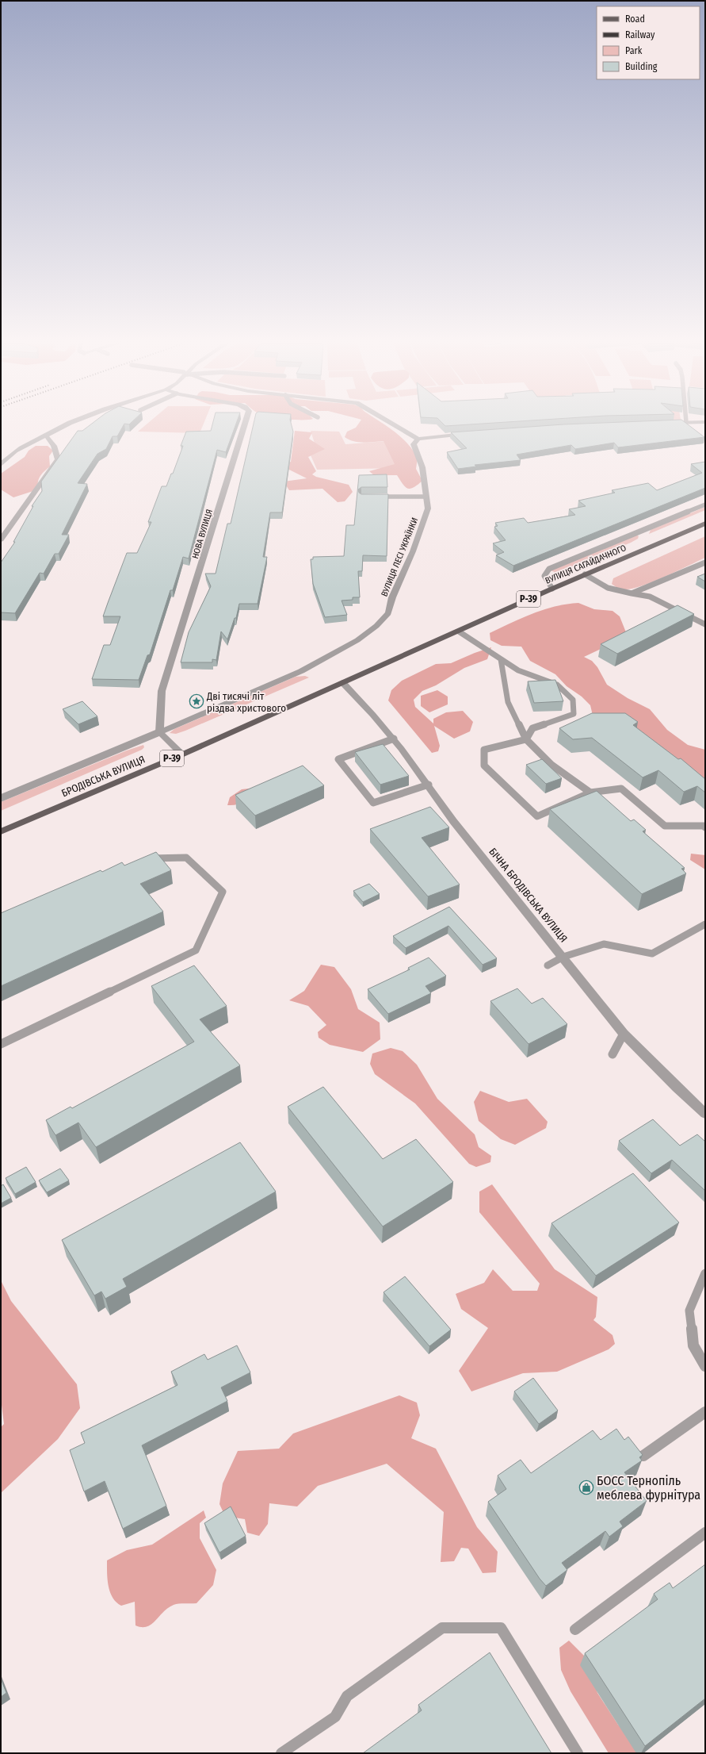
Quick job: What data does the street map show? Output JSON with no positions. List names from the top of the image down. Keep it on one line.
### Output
{"streets":{"main road":["ВУЛИЦЯ САГАЙДАЧНОГО","Р-39","БРОДІВСЬКА ВУЛИЦЯ"],"street":["НОВА ВУЛИЦЯ","ВУЛИЦЯ ЛЕСІ УКРАЇНКИ","БІЧНА БРОДІВСЬКА ВУЛИЦЯ"]},"crossings":[["НОВА ВУЛИЦЯ","ВУЛИЦЯ ЛЕСІ УКРАЇНКИ"],["ВУЛИЦЯ САГАЙДАЧНОГО","БРОДІВСЬКА ВУЛИЦЯ"],["БРОДІВСЬКА ВУЛИЦЯ","БІЧНА БРОДІВСЬКА ВУЛИЦЯ"]],"places":{"place":["Дві тисячі літ різдва христового"],"shop":["БОСС Тернопіль меблева фурнітура"]},"legend":["Road","Railway","Park","Building"]}
